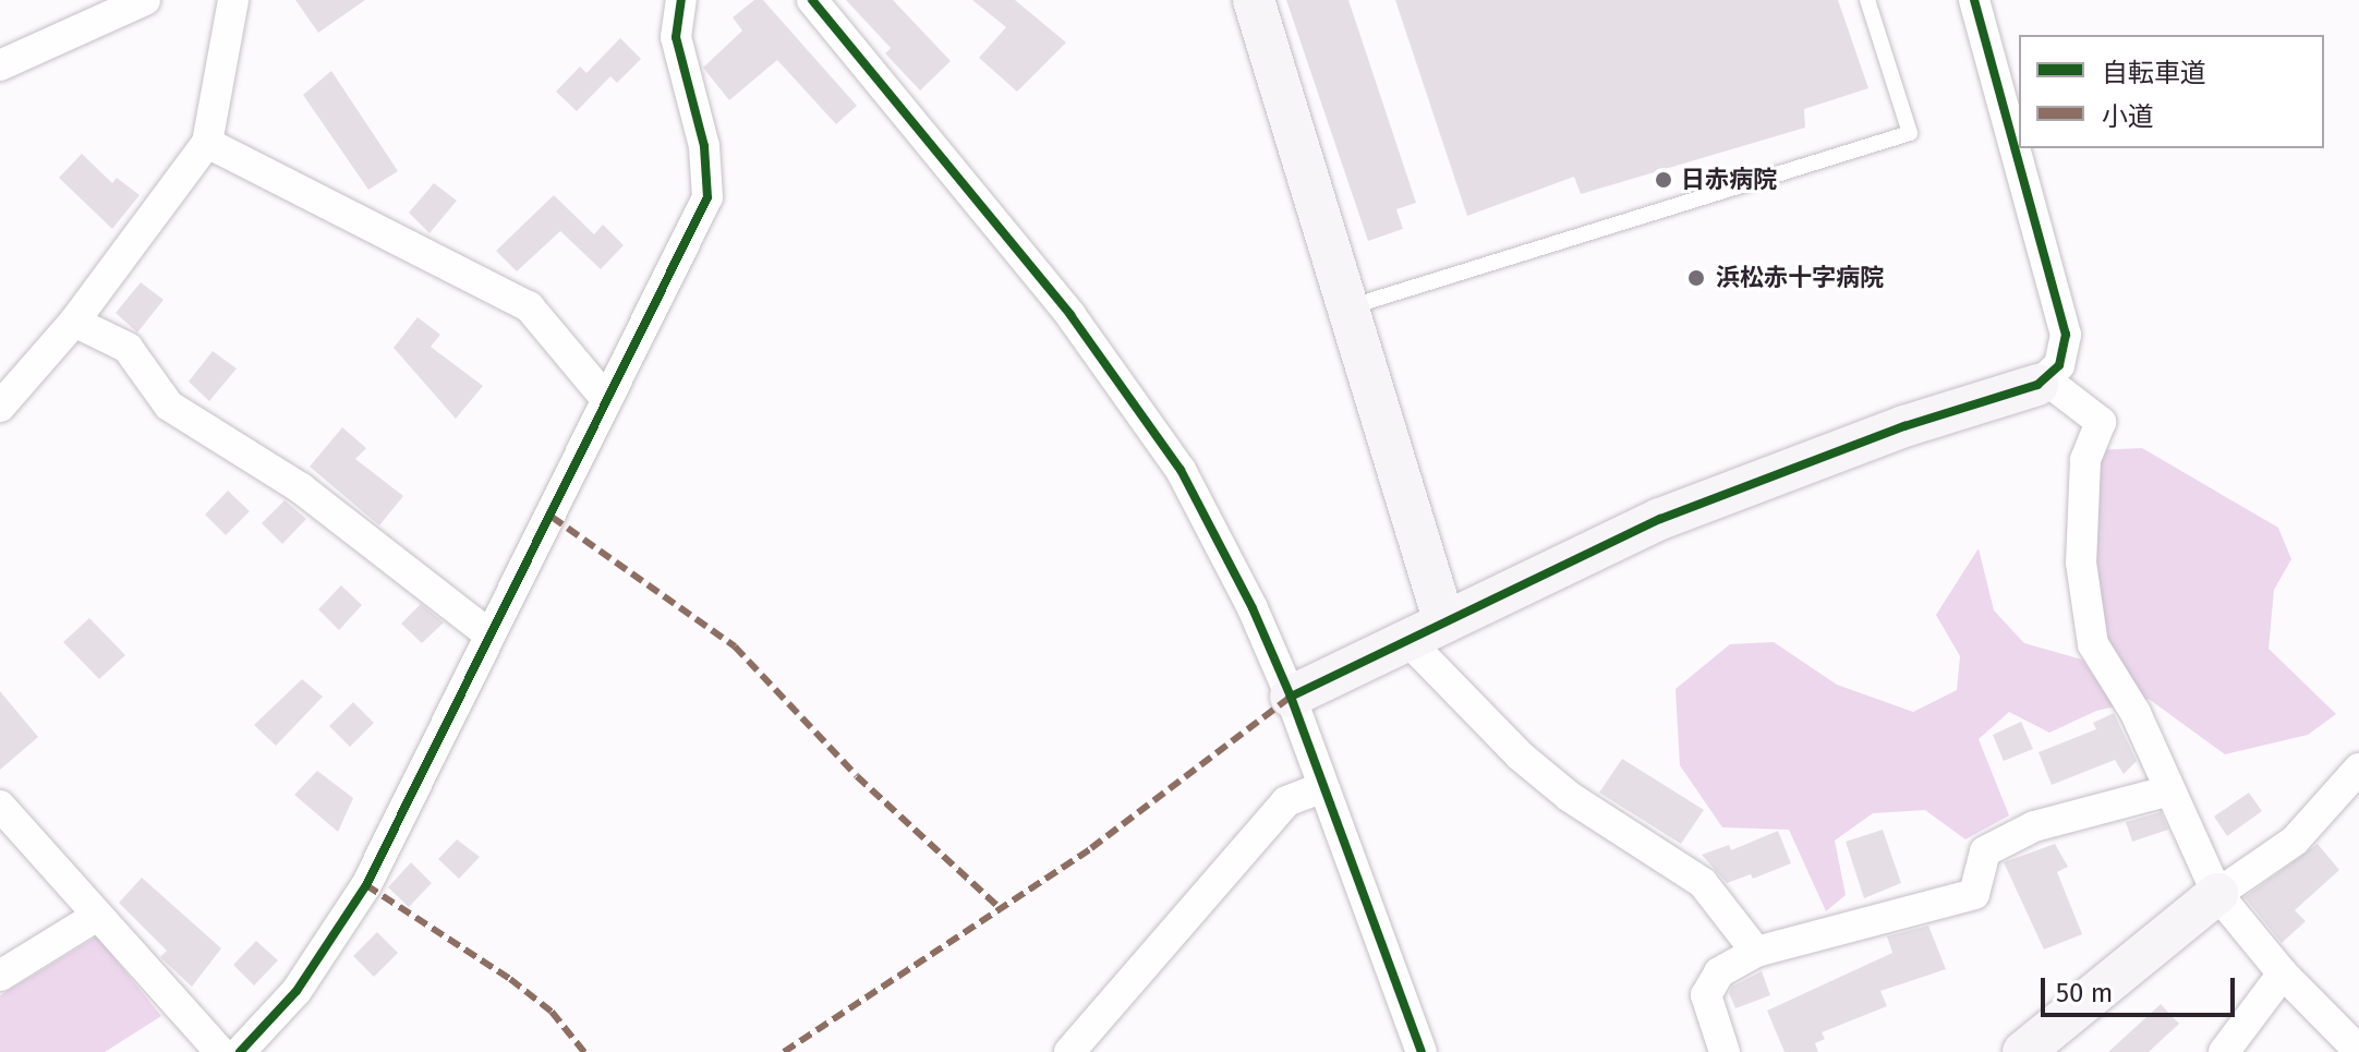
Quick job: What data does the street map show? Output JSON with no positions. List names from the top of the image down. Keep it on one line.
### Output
{"places":["日赤病院","浜松赤十字病院"],"legend":["自転車道","小道"],"scale_bar":"50 m"}
